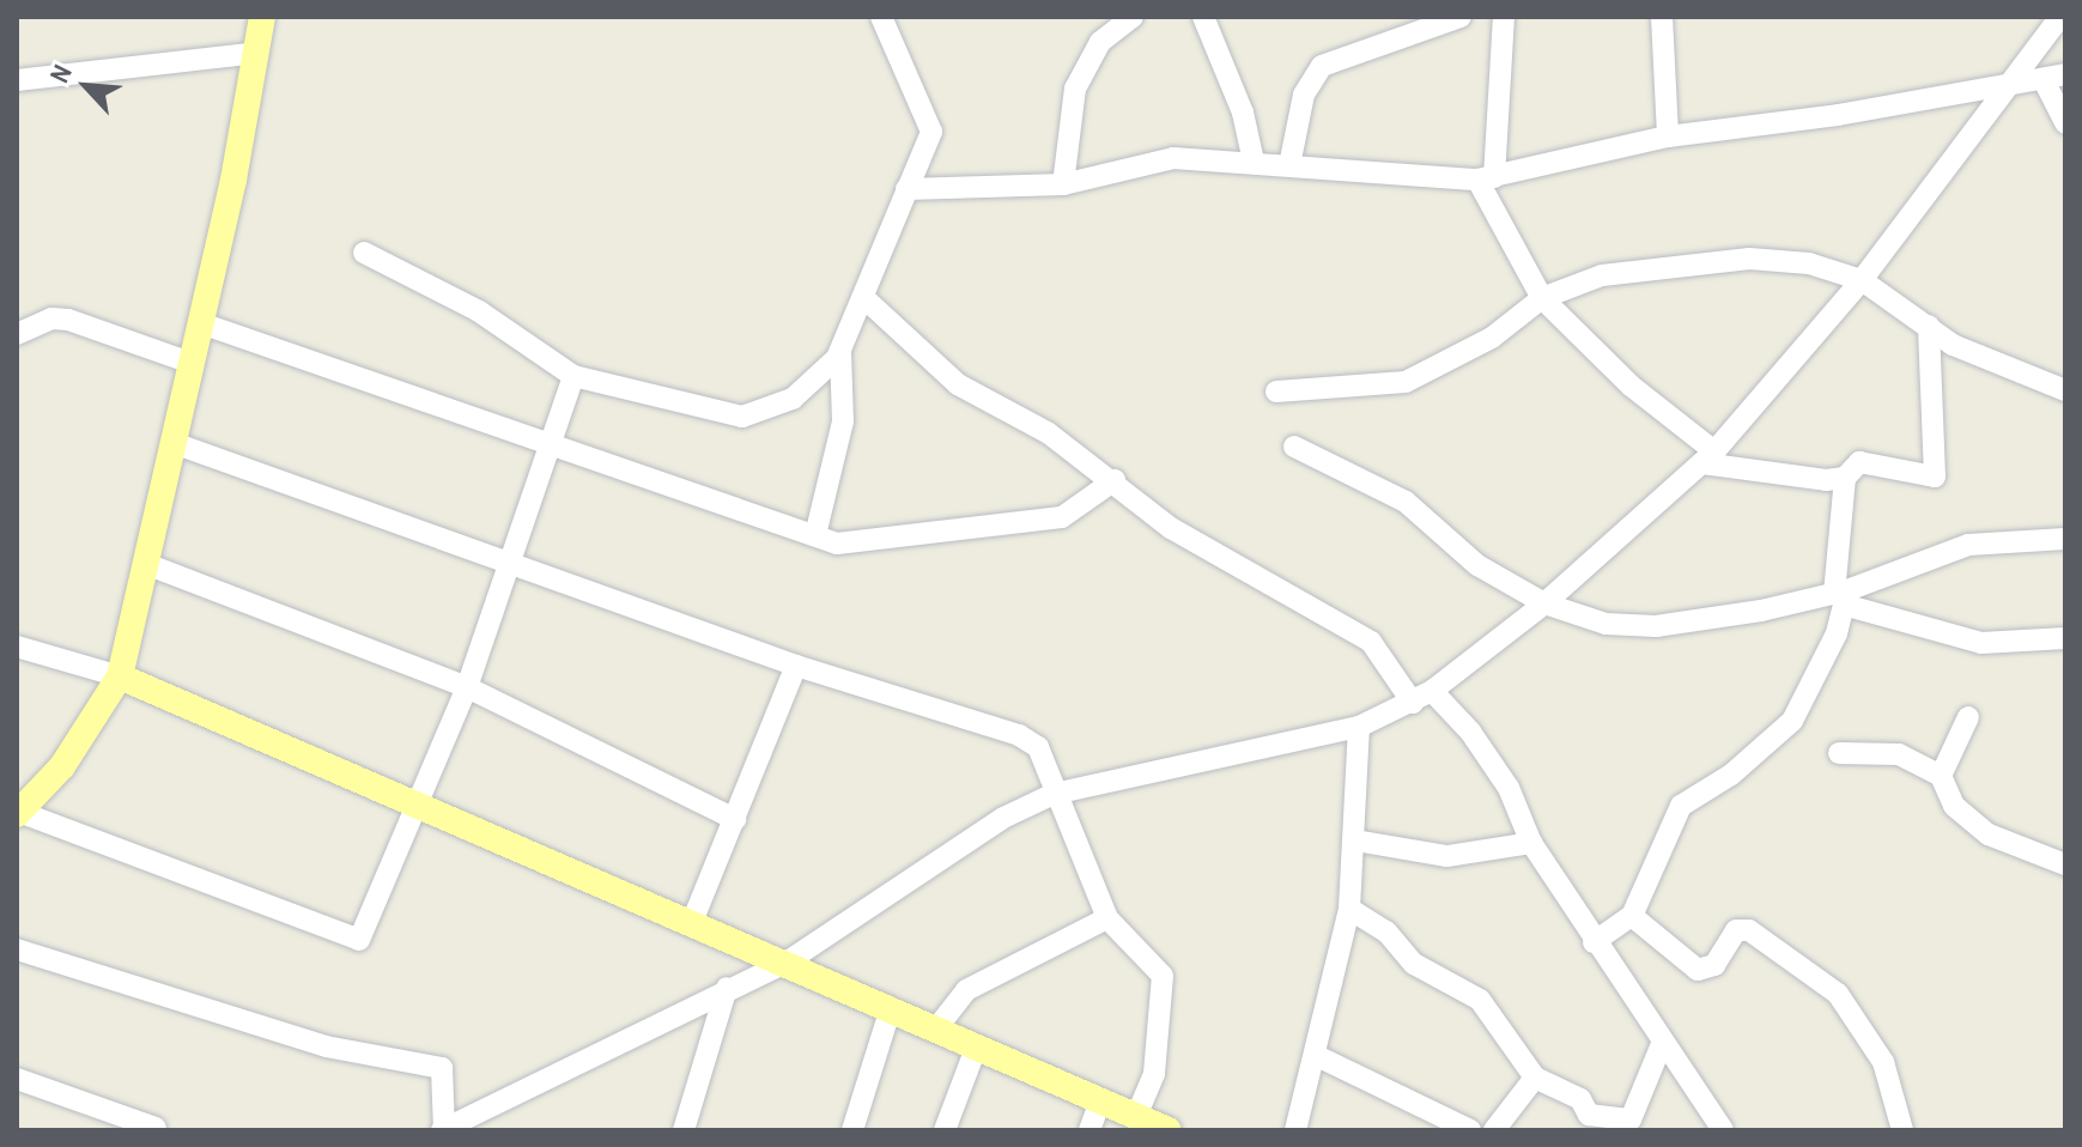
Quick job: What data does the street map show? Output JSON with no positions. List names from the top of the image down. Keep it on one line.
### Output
{"north":"top left"}
